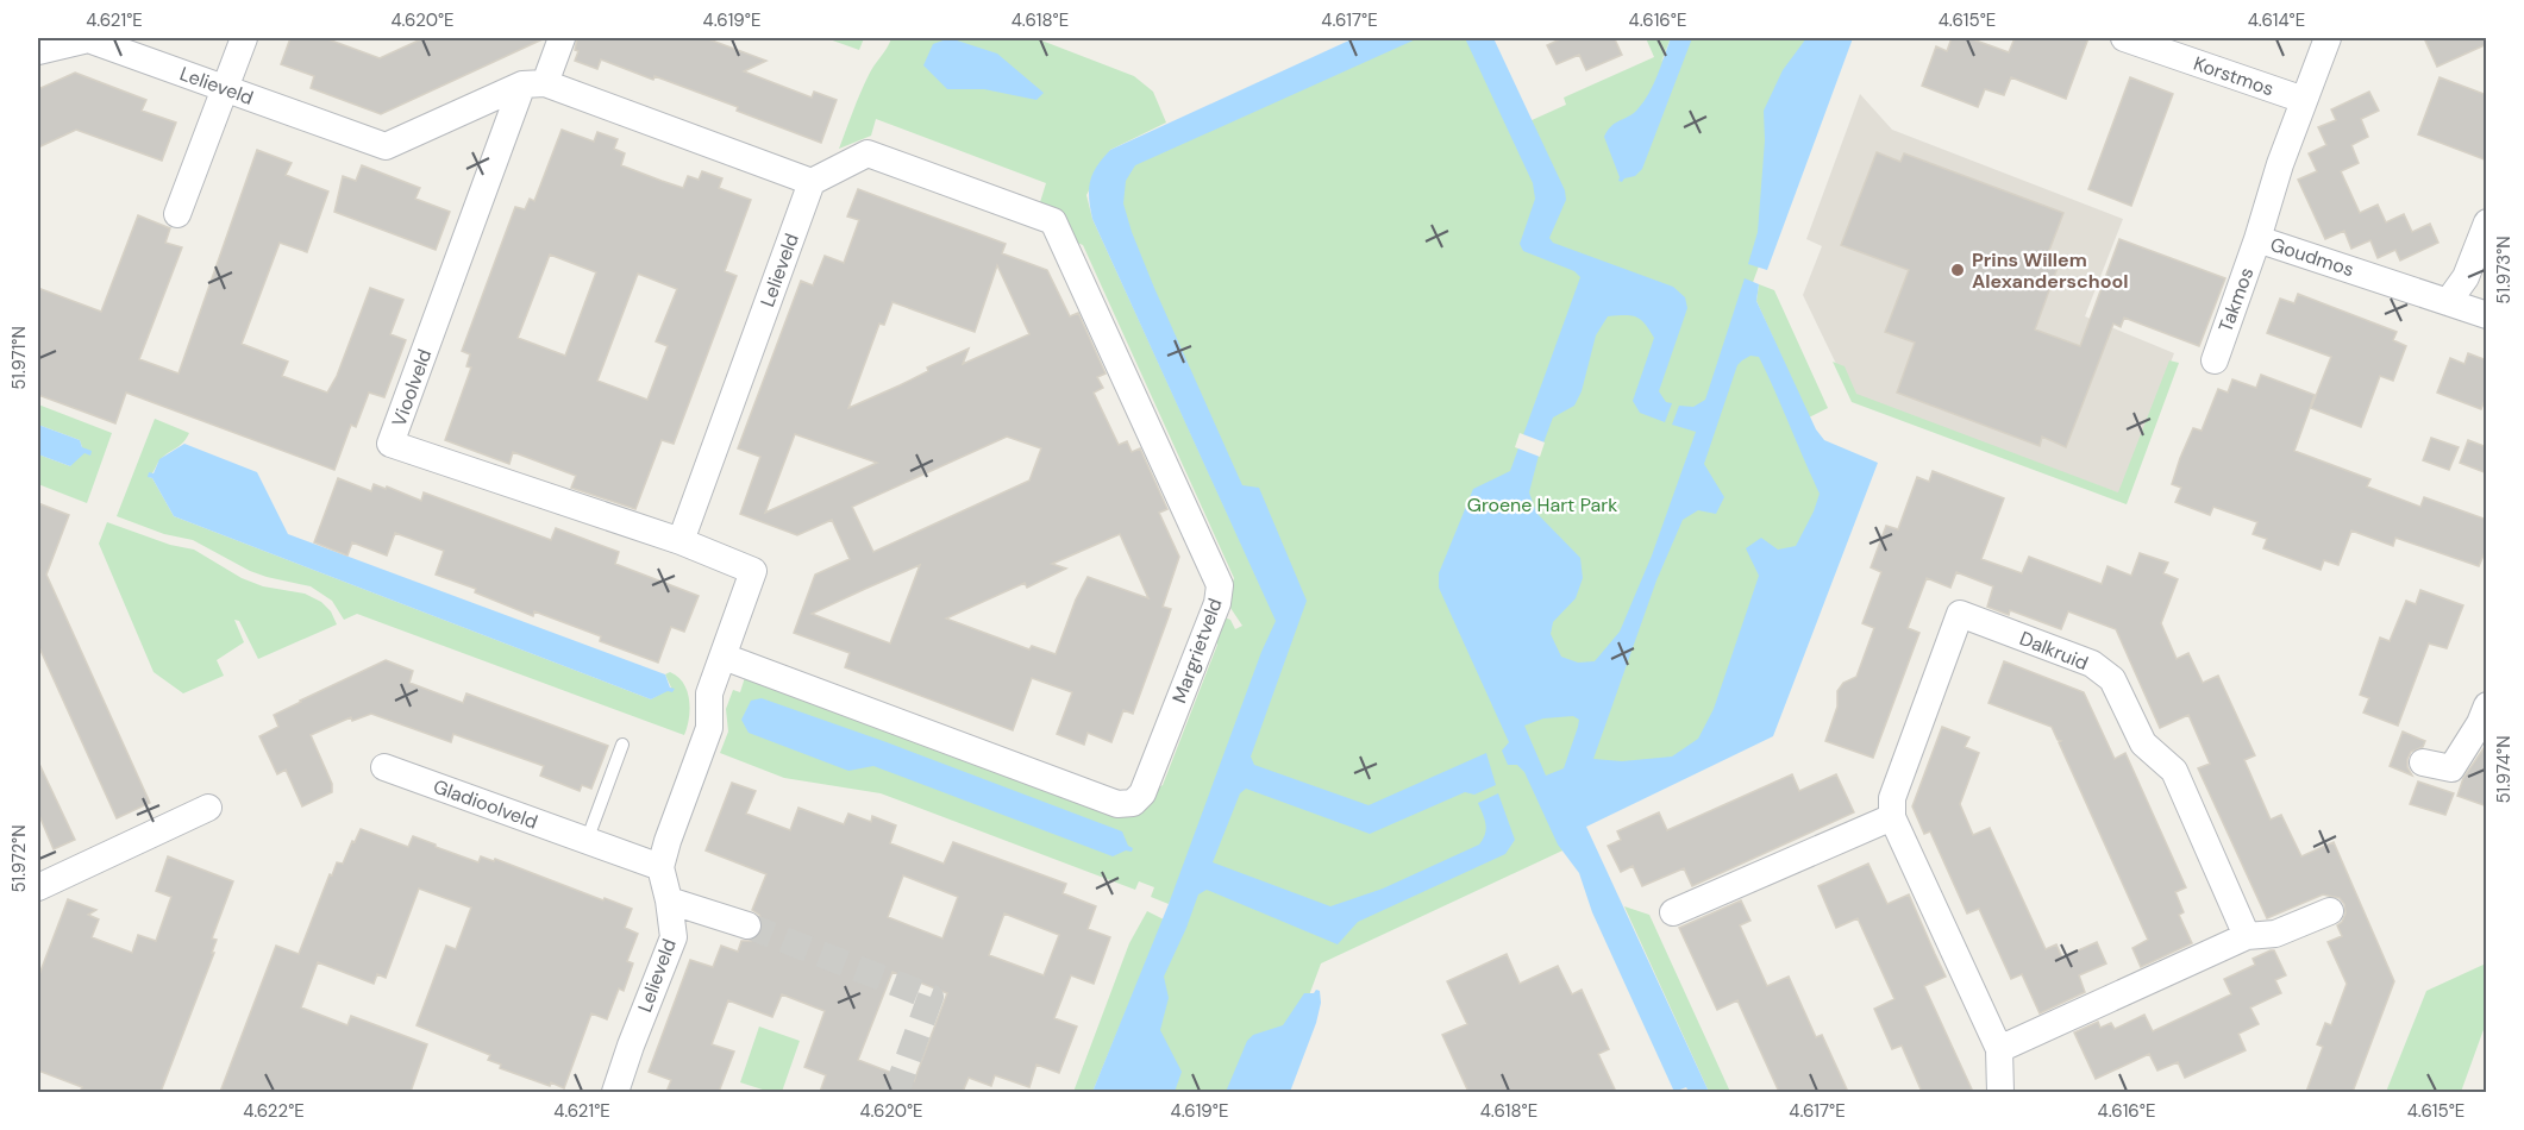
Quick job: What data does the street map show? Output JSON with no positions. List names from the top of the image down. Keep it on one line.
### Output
{"streets":{"street":["Korstmos","Lelieveld","Goudmos","Takmos","Vioolveld","Margrietveld","Dalkruid","Gladioolveld"]},"crossings":[["Korstmos","Goudmos"],["Lelieveld","Vioolveld"],["Lelieveld","Margrietveld"],["Lelieveld","Gladioolveld"],["Goudmos","Takmos"]],"parks":["Groene Hart Park"],"places":["Prins Willem Alexanderschool"],"coordinates":["4.621°E","4.620°E","4.619°E","4.618°E","4.617°E","4.616°E","4.615°E","4.614°E","51.973°N","51.971°N","51.974°N","51.972°N","4.622°E"]}
